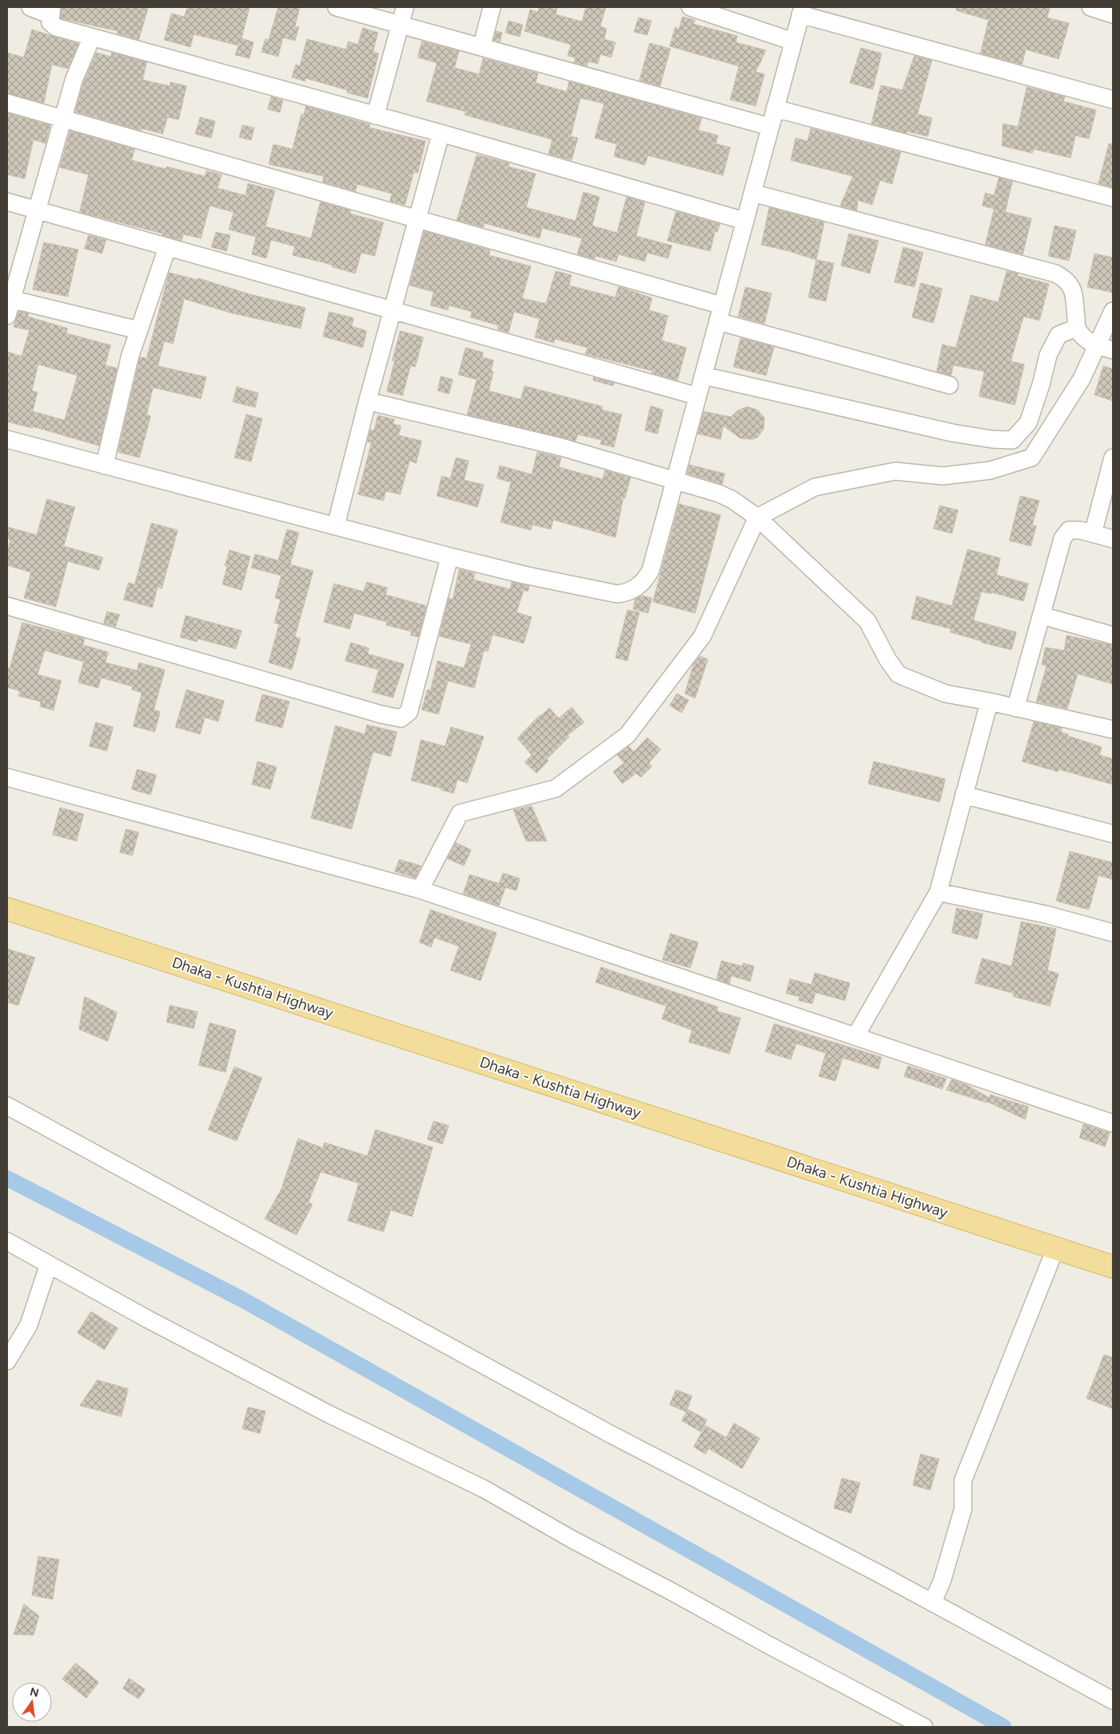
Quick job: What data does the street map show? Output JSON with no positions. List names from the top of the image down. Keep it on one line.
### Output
{"streets":{"main road":["Dhaka - Kushtia Highway"]},"north":"top"}
